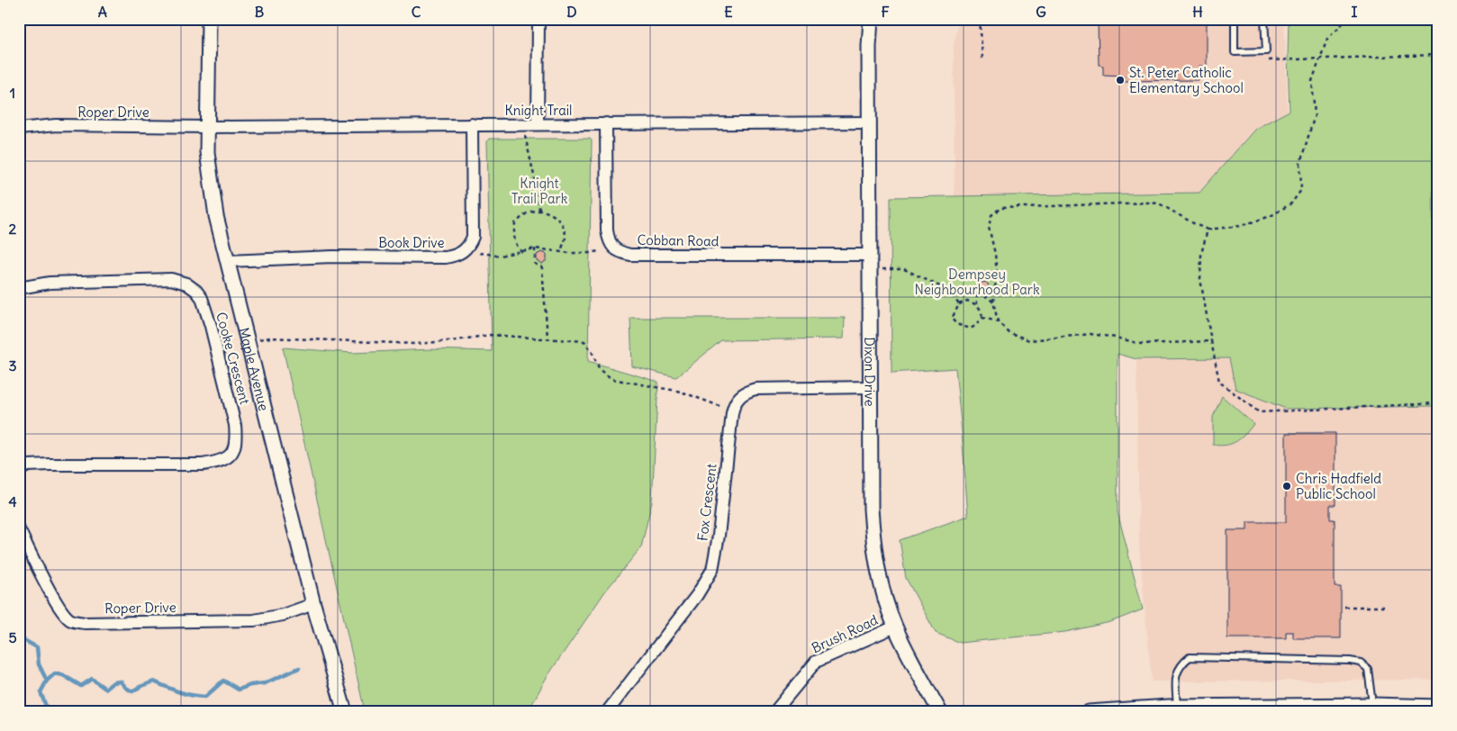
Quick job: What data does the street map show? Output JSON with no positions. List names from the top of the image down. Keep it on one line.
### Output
{"streets":{"street":["Knight Trail","Roper Drive","Cobban Road","Book Drive","Cooke Crescent","Maple Avenue","Dixon Drive","Fox Crescent","Brush Road"]},"crossings":[["Knight Trail","Roper Drive"],["Knight Trail","Cobban Road"],["Knight Trail","Book Drive"],["Knight Trail","Maple Avenue"],["Knight Trail","Dixon Drive"],["Roper Drive","Maple Avenue"],["Cobban Road","Dixon Drive"],["Book Drive","Maple Avenue"],["Dixon Drive","Fox Crescent"],["Dixon Drive","Brush Road"]],"parks":["Knight Trail Park","Dempsey Neighbourhood Park"],"places":["St. Peter Catholic Elementary School","Chris Hadfield Public School"],"grid":{"columns":["A","B","C","D","E","F","G","H","I"],"rows":["1","2","3","4","5"]}}
